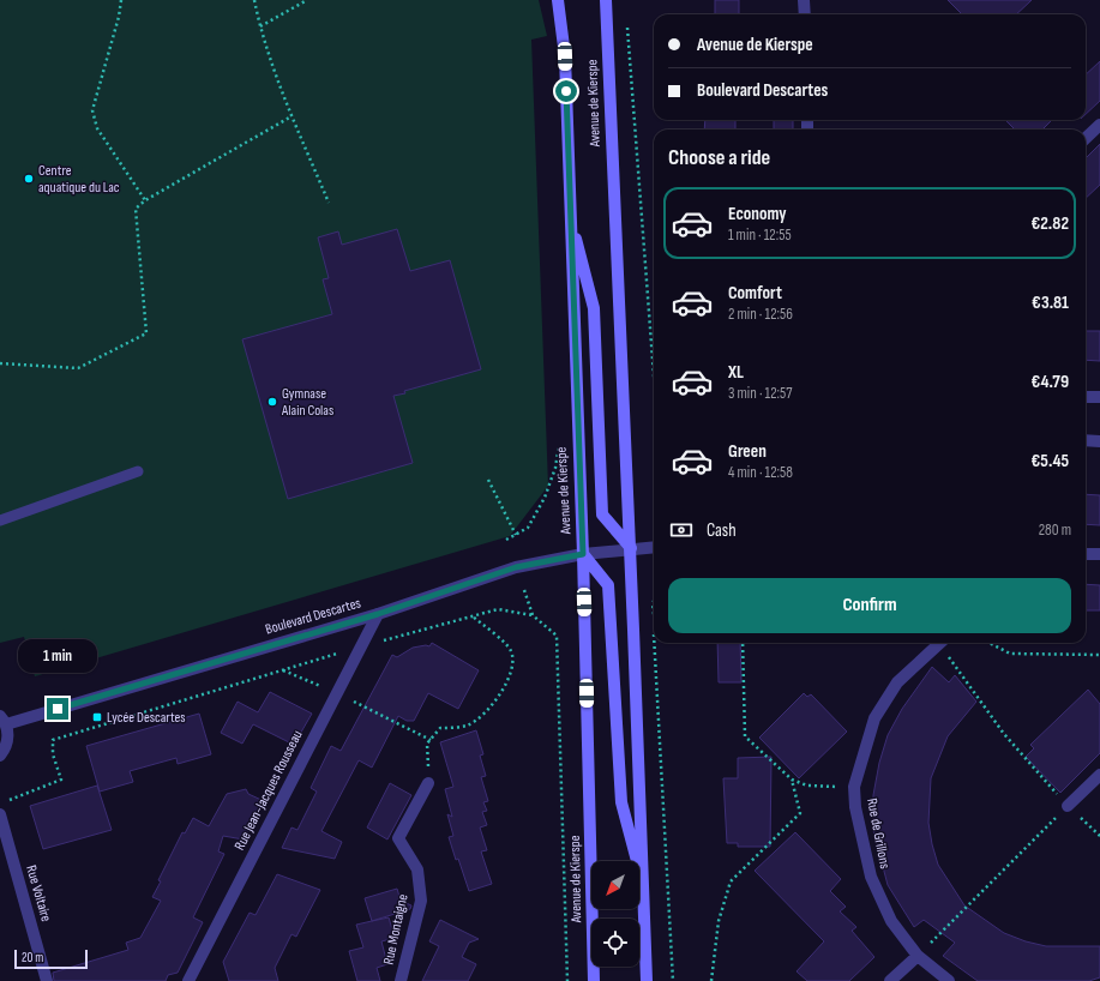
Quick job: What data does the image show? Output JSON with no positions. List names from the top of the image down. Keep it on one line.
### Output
{"streets":{"main road":["Avenue de Kierspe"],"street":["Boulevard Descartes","Rue Jean-Jacques Rousseau","Rue de Grillons","Rue Voltaire","Rue Montaigne"]},"crossings":[["Avenue de Kierspe","Boulevard Descartes"],["Boulevard Descartes","Rue Jean-Jacques Rousseau"]],"places":{"other":["Centre aquatique du Lac","Gymnase Alain Colas"],"transit":["Lycée Descartes"]},"scale_bar":"20 m","north":"bottom left","page":{"banner":["Avenue de Kierspe","Boulevard Descartes"],"heading":"Choose a ride","list":[{"name":"Economy","note":"1 min · 12:55","value":"€2.82"},{"name":"Comfort","note":"2 min · 12:56","value":"€3.81"},{"name":"XL","note":"3 min · 12:57","value":"€4.79"},{"name":"Green","note":"4 min · 12:58","value":"€5.45"}],"pay":["Cash","280 m"],"buttons":"Confirm","bubble":"1 min","scale":"20 m"}}
